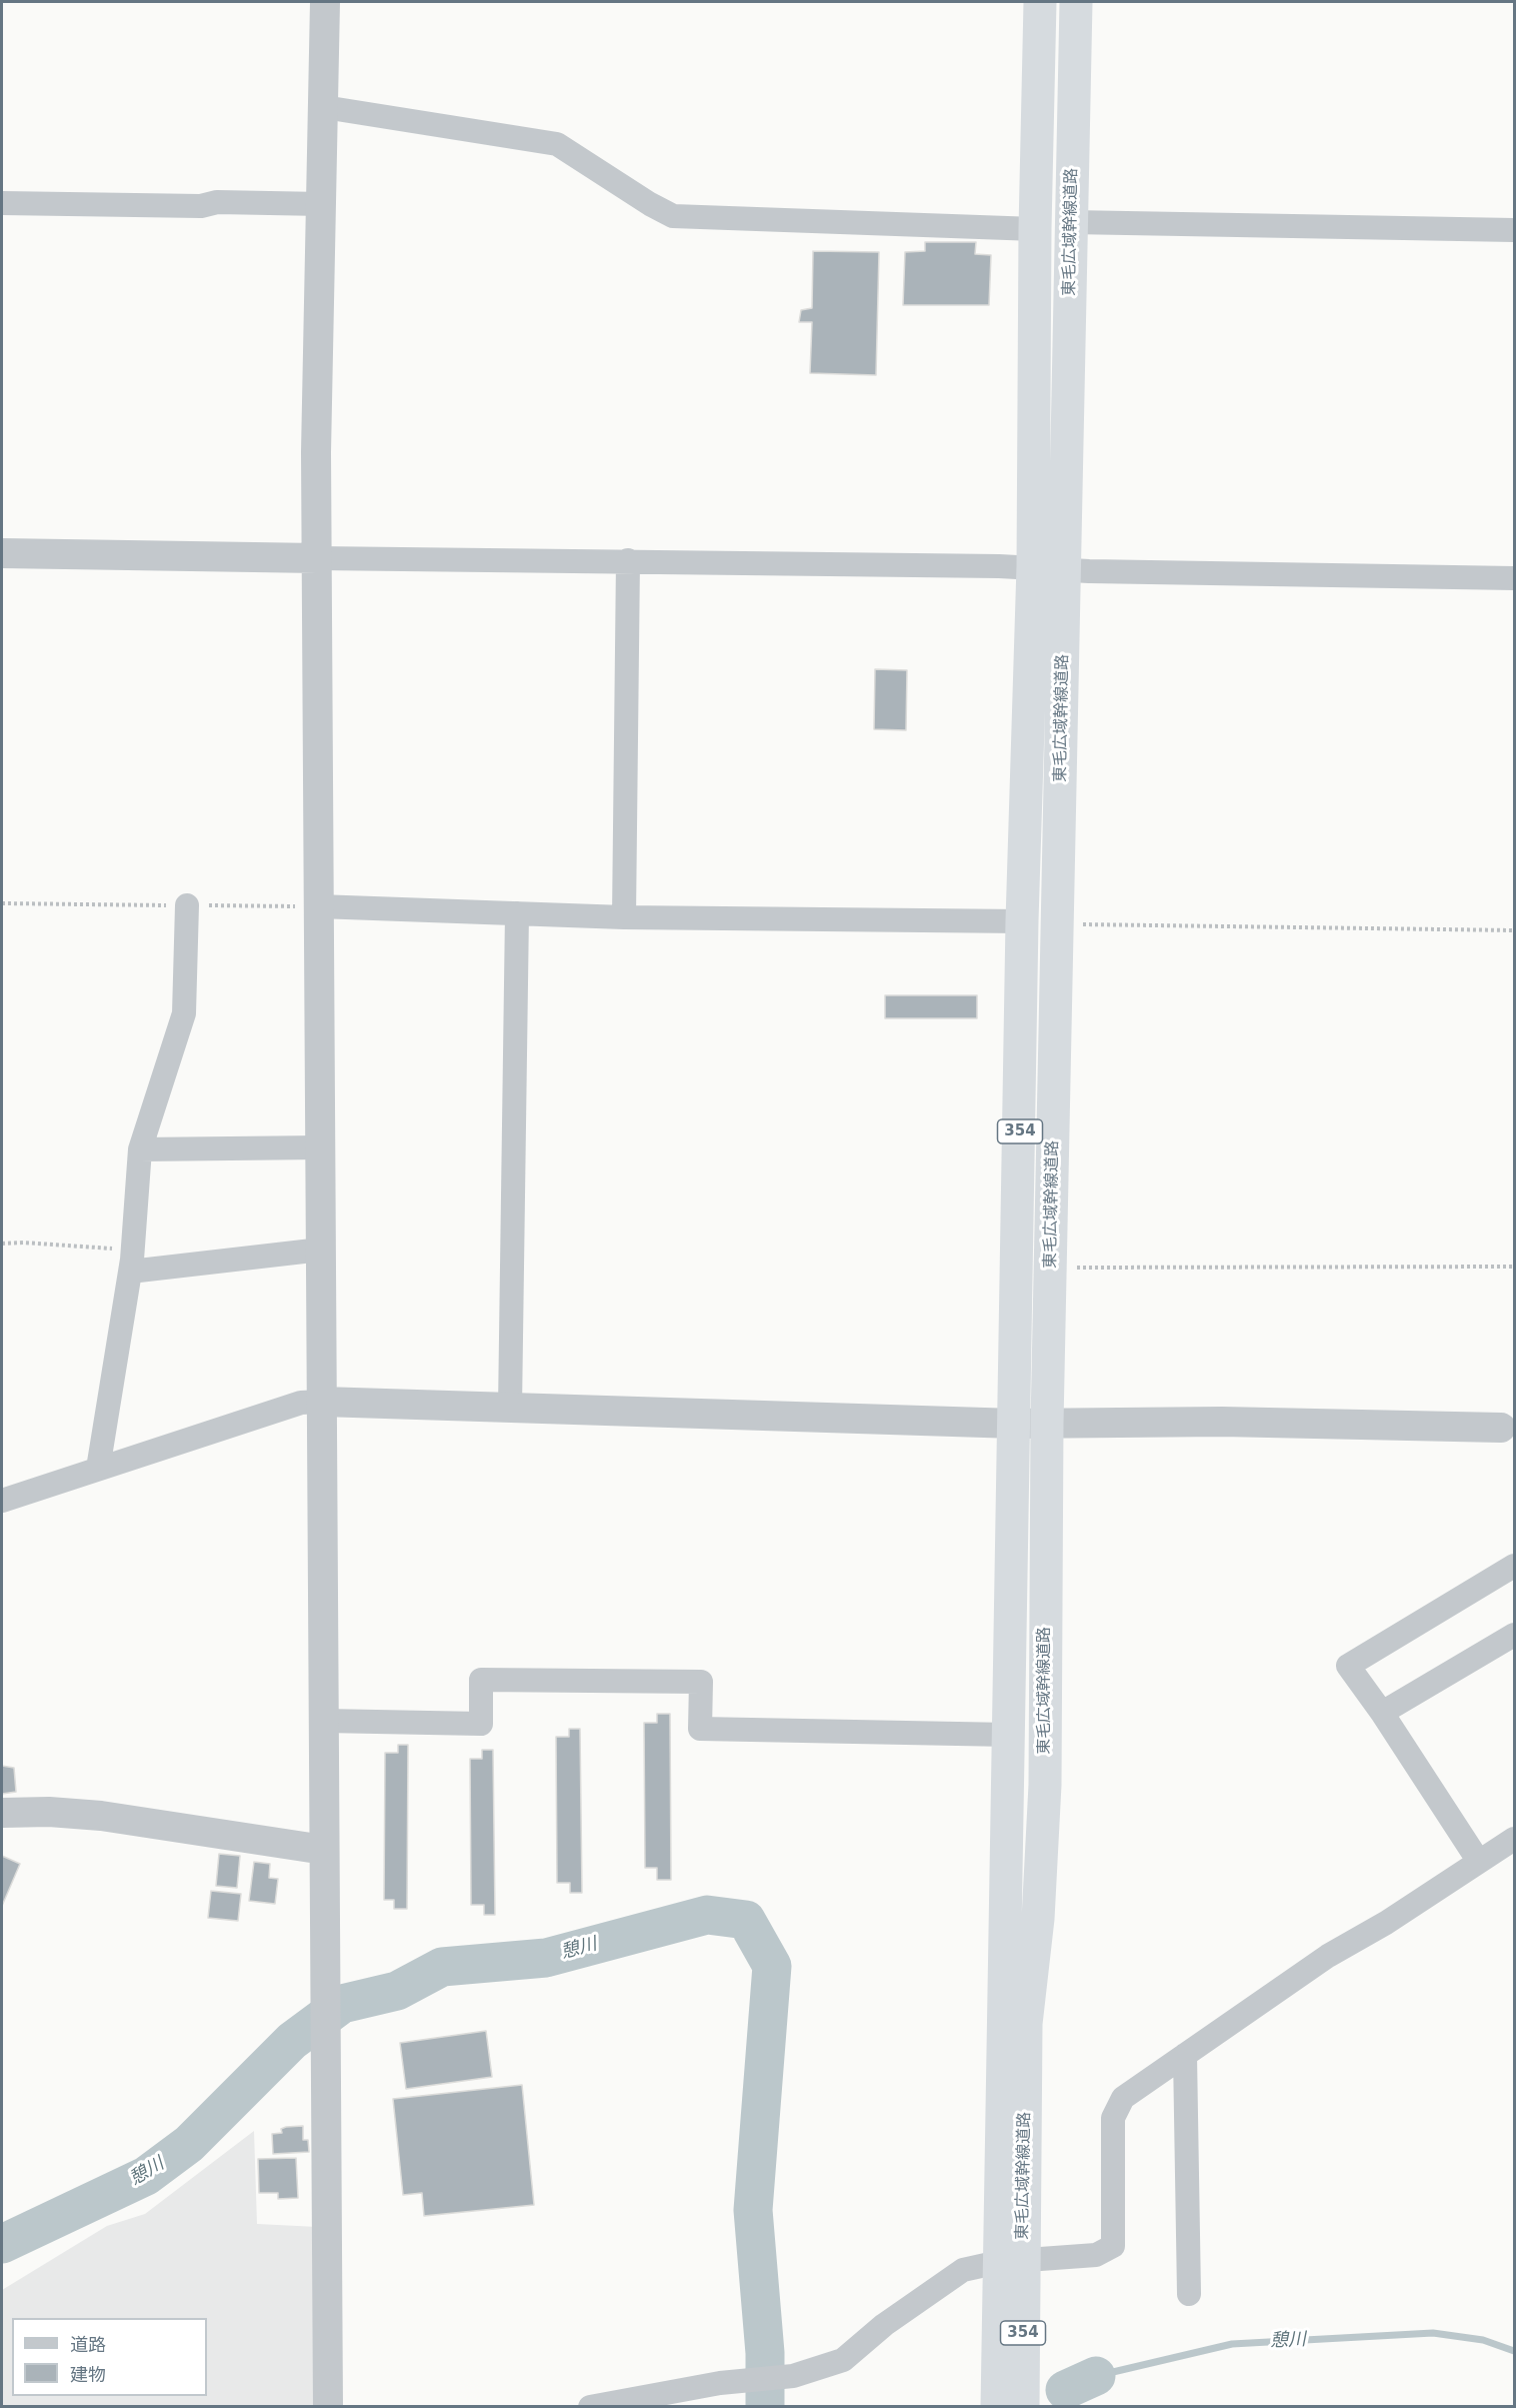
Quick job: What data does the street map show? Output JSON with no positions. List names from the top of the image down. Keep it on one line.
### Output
{"streets":{"highway":["東毛広域幹線道路","354"]},"water":["憩川"],"legend":["道路","建物"]}
